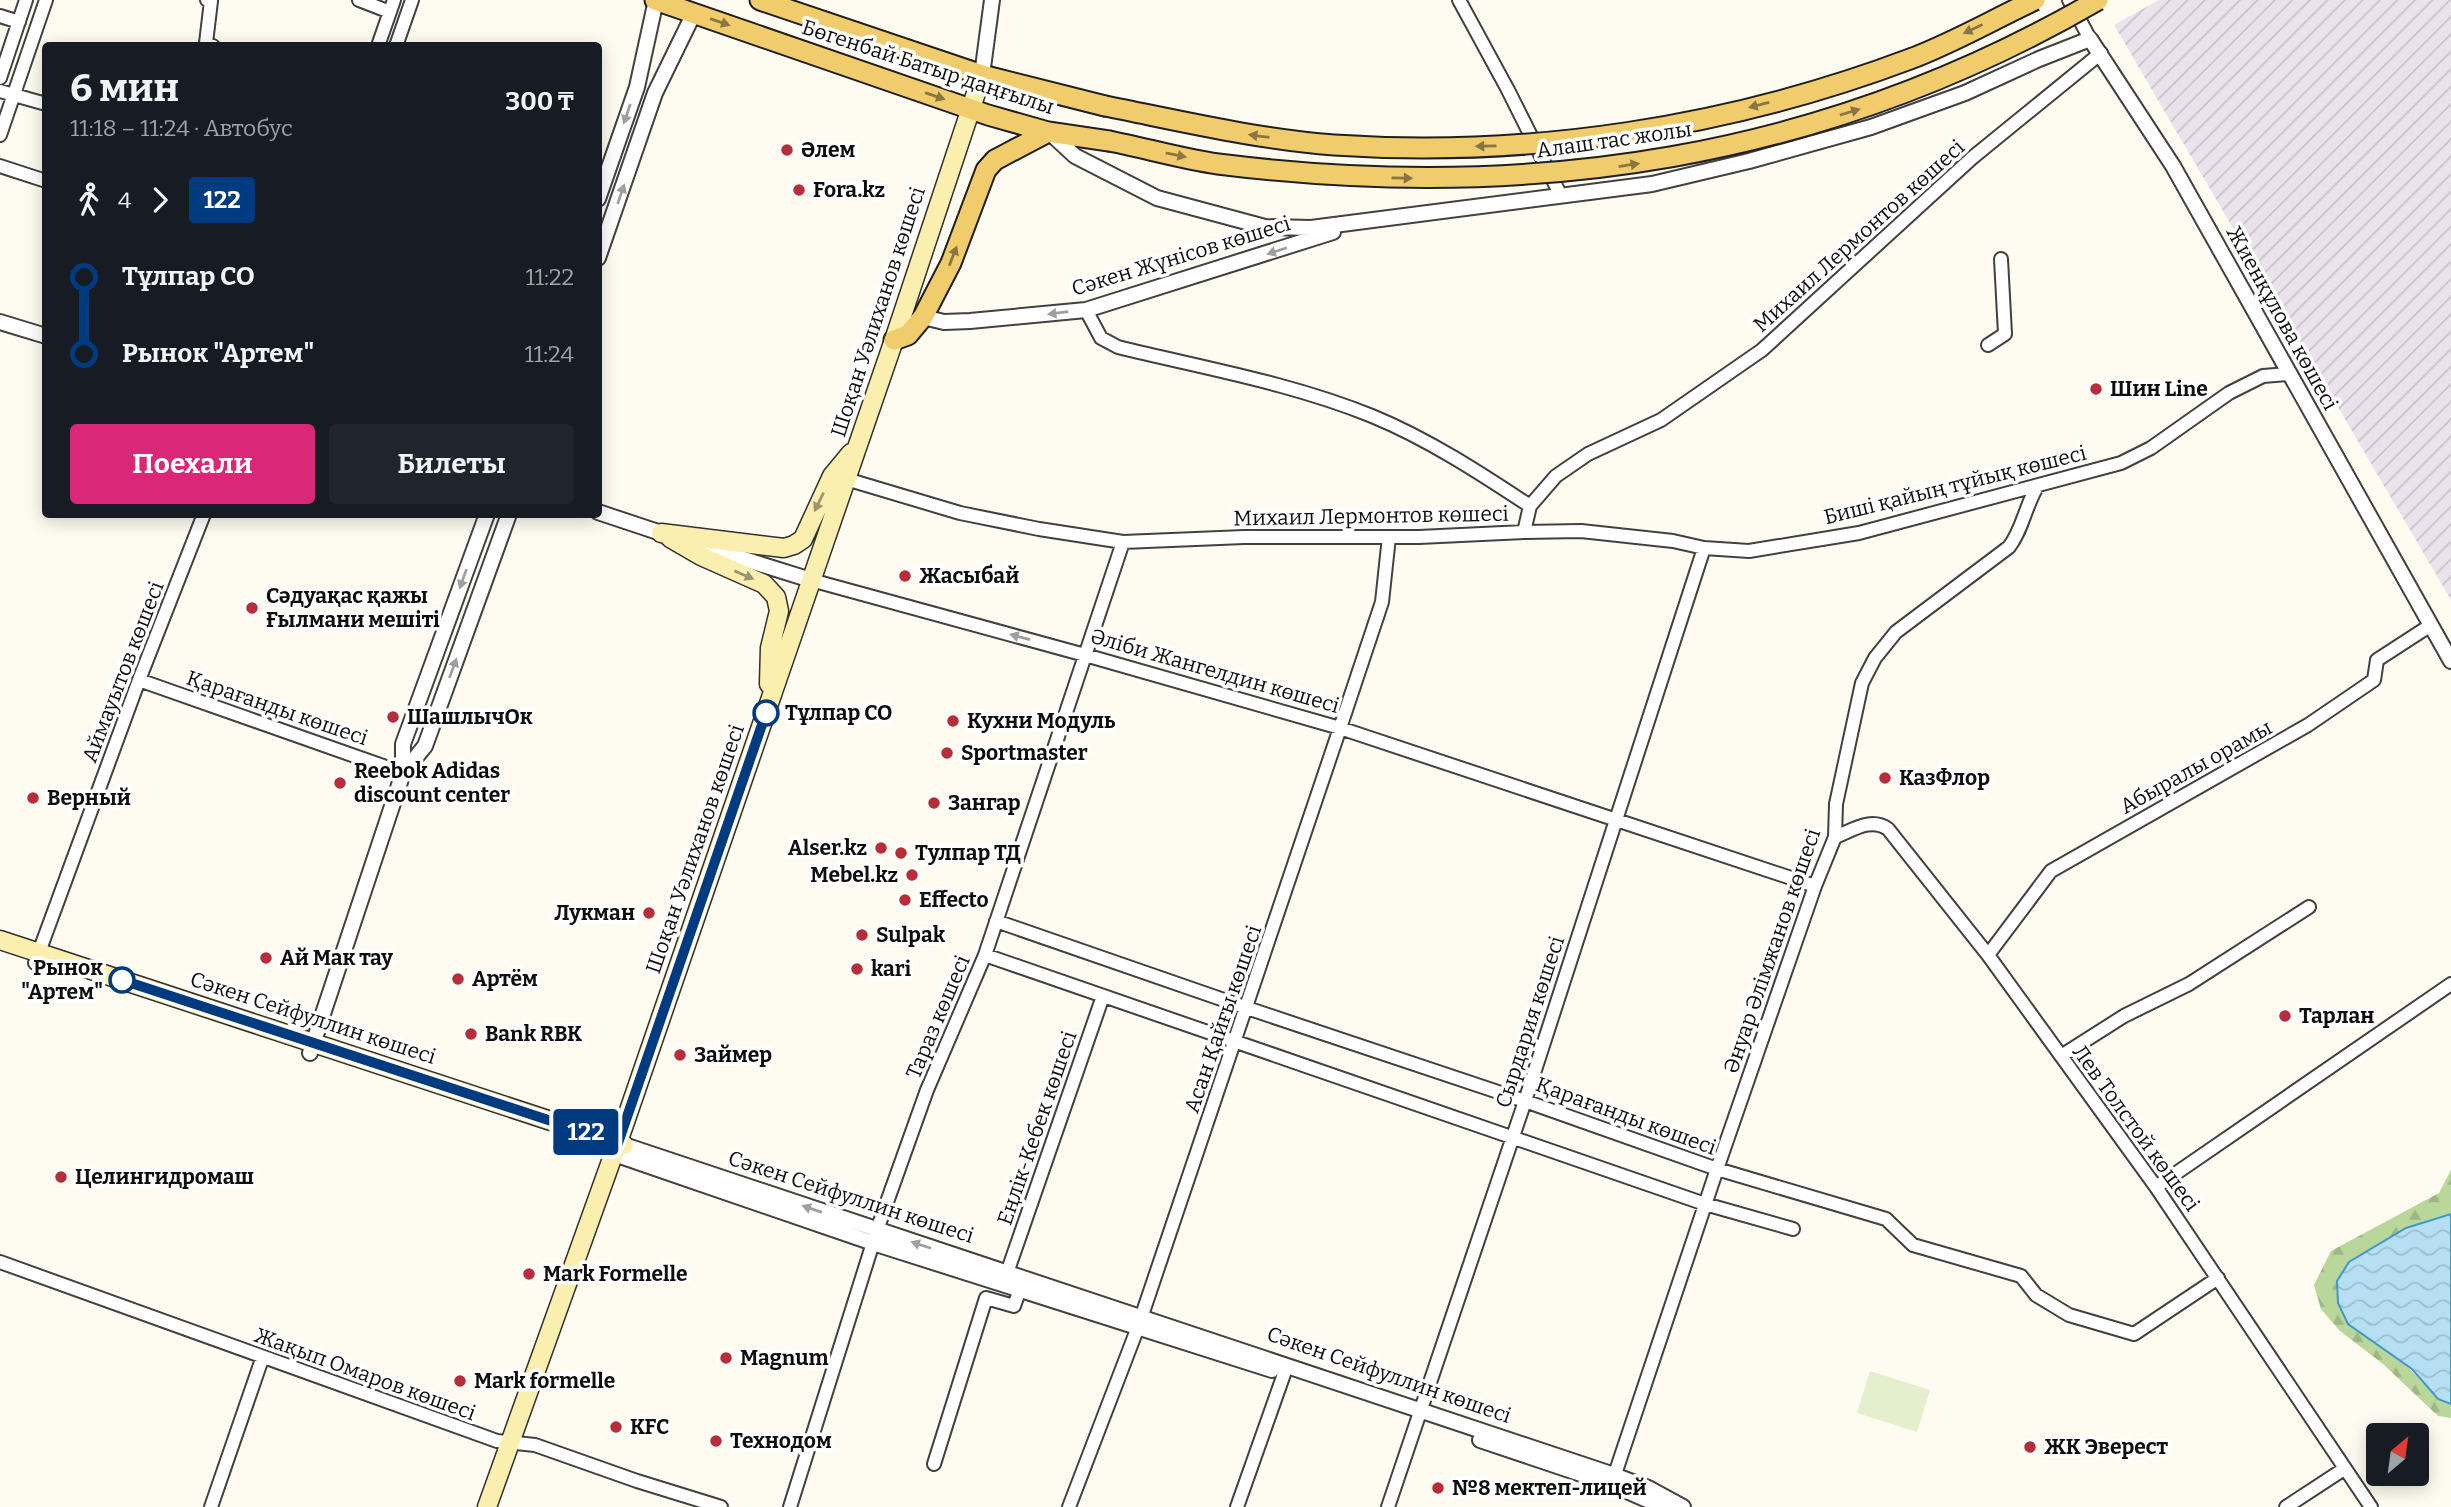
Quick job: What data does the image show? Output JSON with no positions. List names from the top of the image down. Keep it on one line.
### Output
{"streets":{"main road":["Бөгенбай Батыр даңғылы","Алаш тас жолы","Шоқан Уәлиханов көшесі","Сәкен Сейфуллин көшесі"],"street":["Михаил Лермонтов көшесі","Сәкен Жүнісов көшесі","Жиенқұлова көшесі","Биші қайың тұйық көшесі","Әліби Жангелдин көшесі","Аймауытов көшесі","Қарағанды көшесі","Абыралы орамы","Әнуар Әлімжанов көшесі","Тараз көшесі","Асан Қайғы көшесі","Сырдария көшесі","Еңлік-Кебек көшесі","Лев Толстой көшесі","Жақып Омаров көшесі"]},"crossings":[["Бөгенбай Батыр даңғылы","Алаш тас жолы"],["Бөгенбай Батыр даңғылы","Шоқан Уәлиханов көшесі"],["Михаил Лермонтов көшесі","Шоқан Уәлиханов көшесі"],["Михаил Лермонтов көшесі","Жиенқұлова көшесі"],["Михаил Лермонтов көшесі","Биші қайың тұйық көшесі"],["Михаил Лермонтов көшесі","Тараз көшесі"],["Михаил Лермонтов көшесі","Асан Қайғы көшесі"],["Шоқан Уәлиханов көшесі","Әліби Жангелдин көшесі"],["Шоқан Уәлиханов көшесі","Сәкен Сейфуллин көшесі"],["Шоқан Уәлиханов көшесі","Жақып Омаров көшесі"],["Жиенқұлова көшесі","Биші қайың тұйық көшесі"],["Жиенқұлова көшесі","Абыралы орамы"],["Биші қайың тұйық көшесі","Әнуар Әлімжанов көшесі"],["Биші қайың тұйық көшесі","Сырдария көшесі"],["Әліби Жангелдин көшесі","Әнуар Әлімжанов көшесі"],["Әліби Жангелдин көшесі","Тараз көшесі"],["Әліби Жангелдин көшесі","Асан Қайғы көшесі"],["Әліби Жангелдин көшесі","Сырдария көшесі"],["Аймауытов көшесі","Қарағанды көшесі"],["Аймауытов көшесі","Сәкен Сейфуллин көшесі"],["Қарағанды көшесі","Әнуар Әлімжанов көшесі"],["Қарағанды көшесі","Тараз көшесі"],["Қарағанды көшесі","Асан Қайғы көшесі"],["Қарағанды көшесі","Сырдария көшесі"],["Қарағанды көшесі","Лев Толстой көшесі"],["Абыралы орамы","Лев Толстой көшесі"],["Әнуар Әлімжанов көшесі","Сәкен Сейфуллин көшесі"],["Әнуар Әлімжанов көшесі","Лев Толстой көшесі"],["Тараз көшесі","Сәкен Сейфуллин көшесі"],["Сәкен Сейфуллин көшесі","Асан Қайғы көшесі"],["Сәкен Сейфуллин көшесі","Сырдария көшесі"],["Сәкен Сейфуллин көшесі","Еңлік-Кебек көшесі"]],"one_way":["Сәкен Жүнісов көшесі"],"places":["Әлем","Fora.kz","Шин Line","Жасыбай","Сәдуақас қажы Ғылмани мешіті","Тұлпар СО","ШашлычОк","Кухни Модуль","Sportmaster","КазФлор","Reebok Adidas discount center","Верный","Зангар","Alser.kz","Тулпар ТД","Mebel.kz","Effecto","Лукман","Sulpak","Ай Мак тау","kari","Артём","Рынок \"Артем\"","Тарлан","Bank RBK","Займер","Целингидромаш","Mark Formelle","Magnum","Mark formelle","KFC","Технодом","ЖК Эверест","№8 мектеп-лицей"],"lines":["bus line 122"],"north":"top right","page":{"on_map":"122","heading":["6 мин","11:18 – 11:24 · Автобус","300 ₸"],"legs":["4","122"],"list":[{"name":"Тұлпар СО","value":"11:22"},{"name":"Рынок \"Артем\"","value":"11:24"}],"buttons":["Поехали","Билеты"]}}
